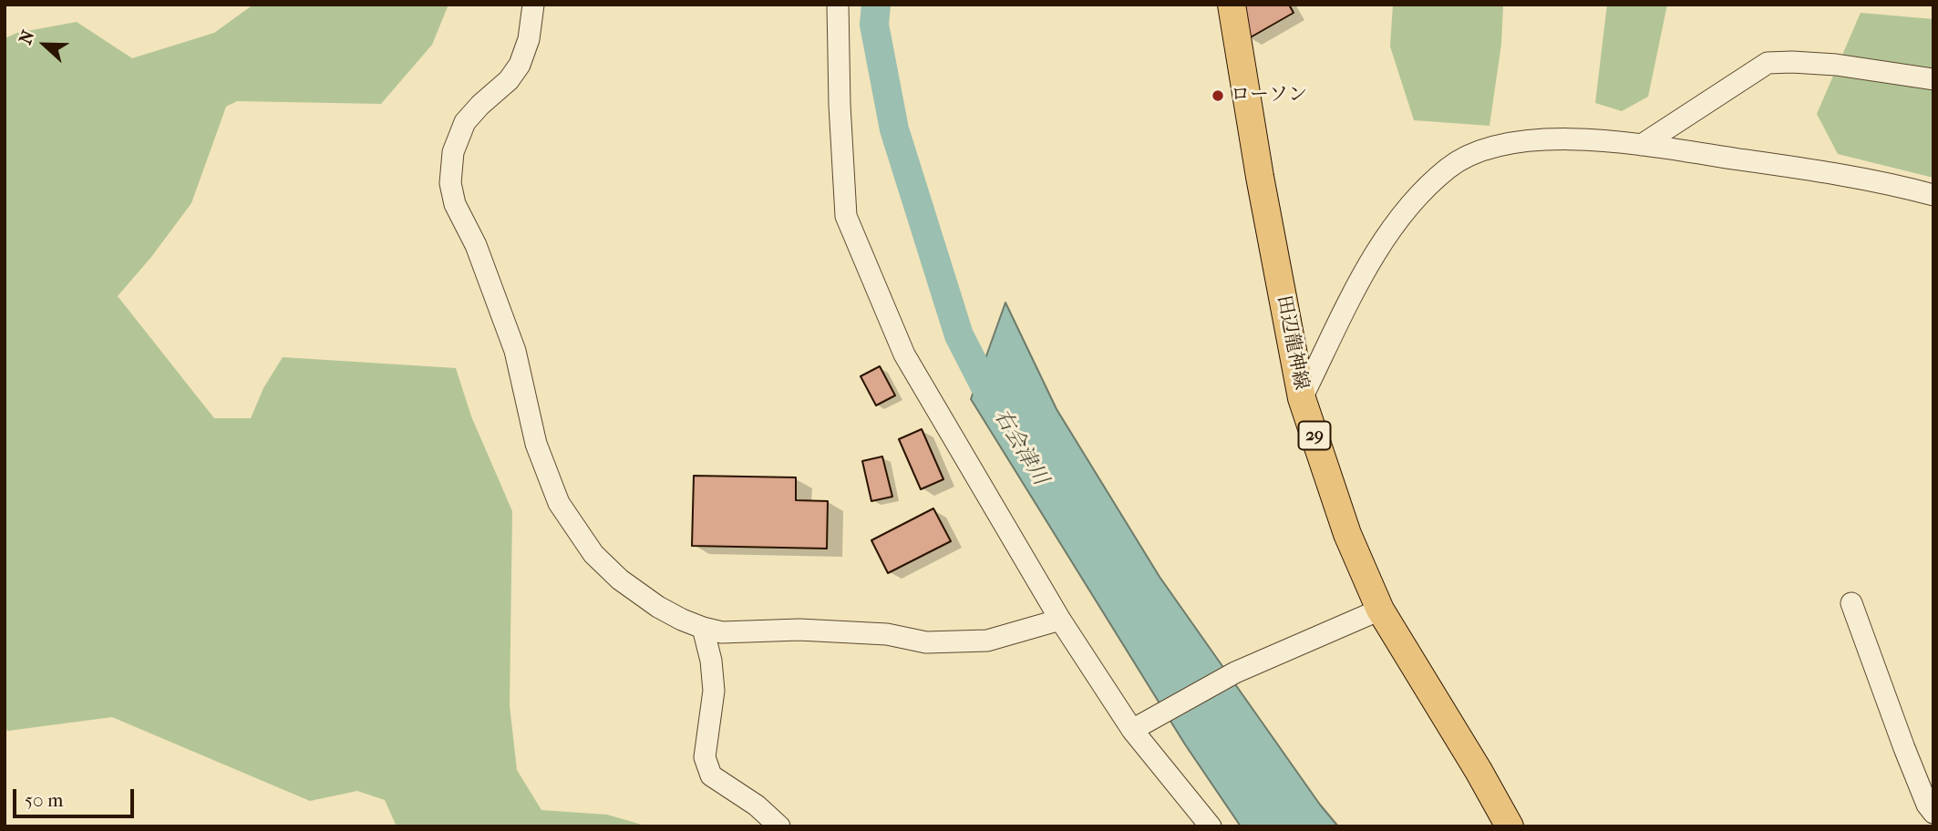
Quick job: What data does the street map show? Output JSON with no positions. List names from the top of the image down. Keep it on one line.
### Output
{"streets":{"main road":["田辺龍神線","29"]},"water":["右会津川"],"places":["ローソン"],"scale_bar":"50 m","north":"left"}
